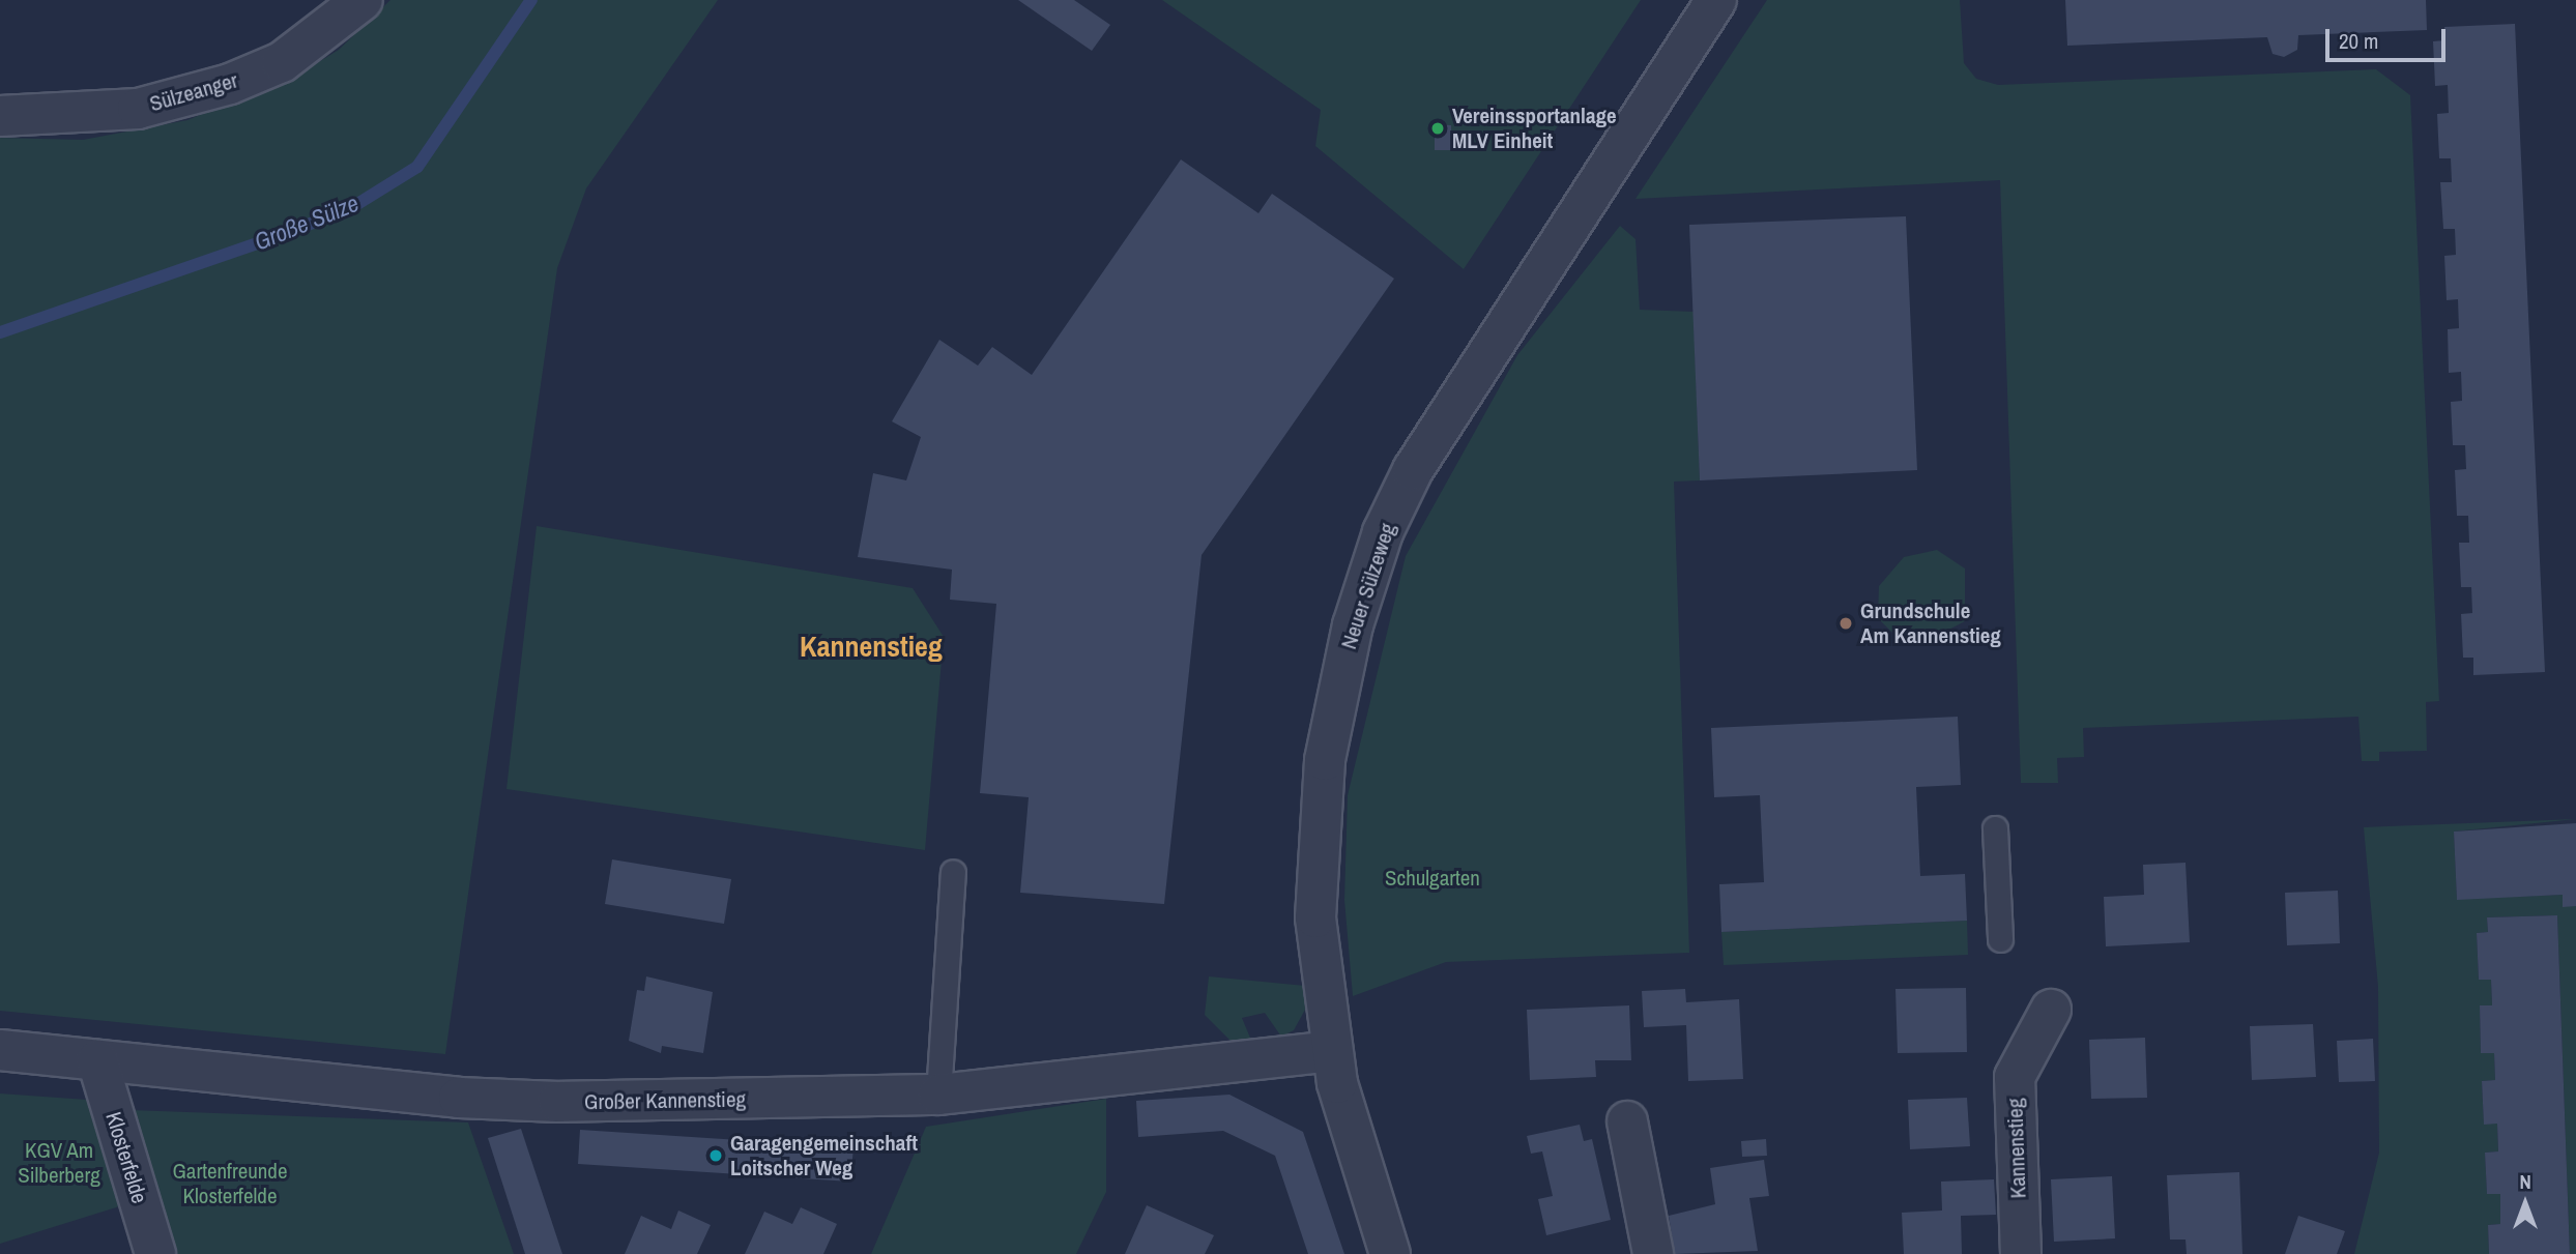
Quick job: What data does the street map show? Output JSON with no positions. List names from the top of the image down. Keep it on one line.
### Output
{"streets":{"street":["Sülzeanger","Neuer Sülzeweg","Großer Kannenstieg","Kannenstieg","Klosterfelde"]},"crossings":[["Neuer Sülzeweg","Großer Kannenstieg"],["Großer Kannenstieg","Klosterfelde"]],"districts":["Kannenstieg"],"water":["Große Sülze"],"parks":["Schulgarten","KGV Am Silberberg","Gartenfreunde Klosterfelde"],"places":["Vereinssportanlage MLV Einheit","Grundschule Am Kannenstieg","Garagengemeinschaft Loitscher Weg"],"scale_bar":"20 m","north":"top"}
